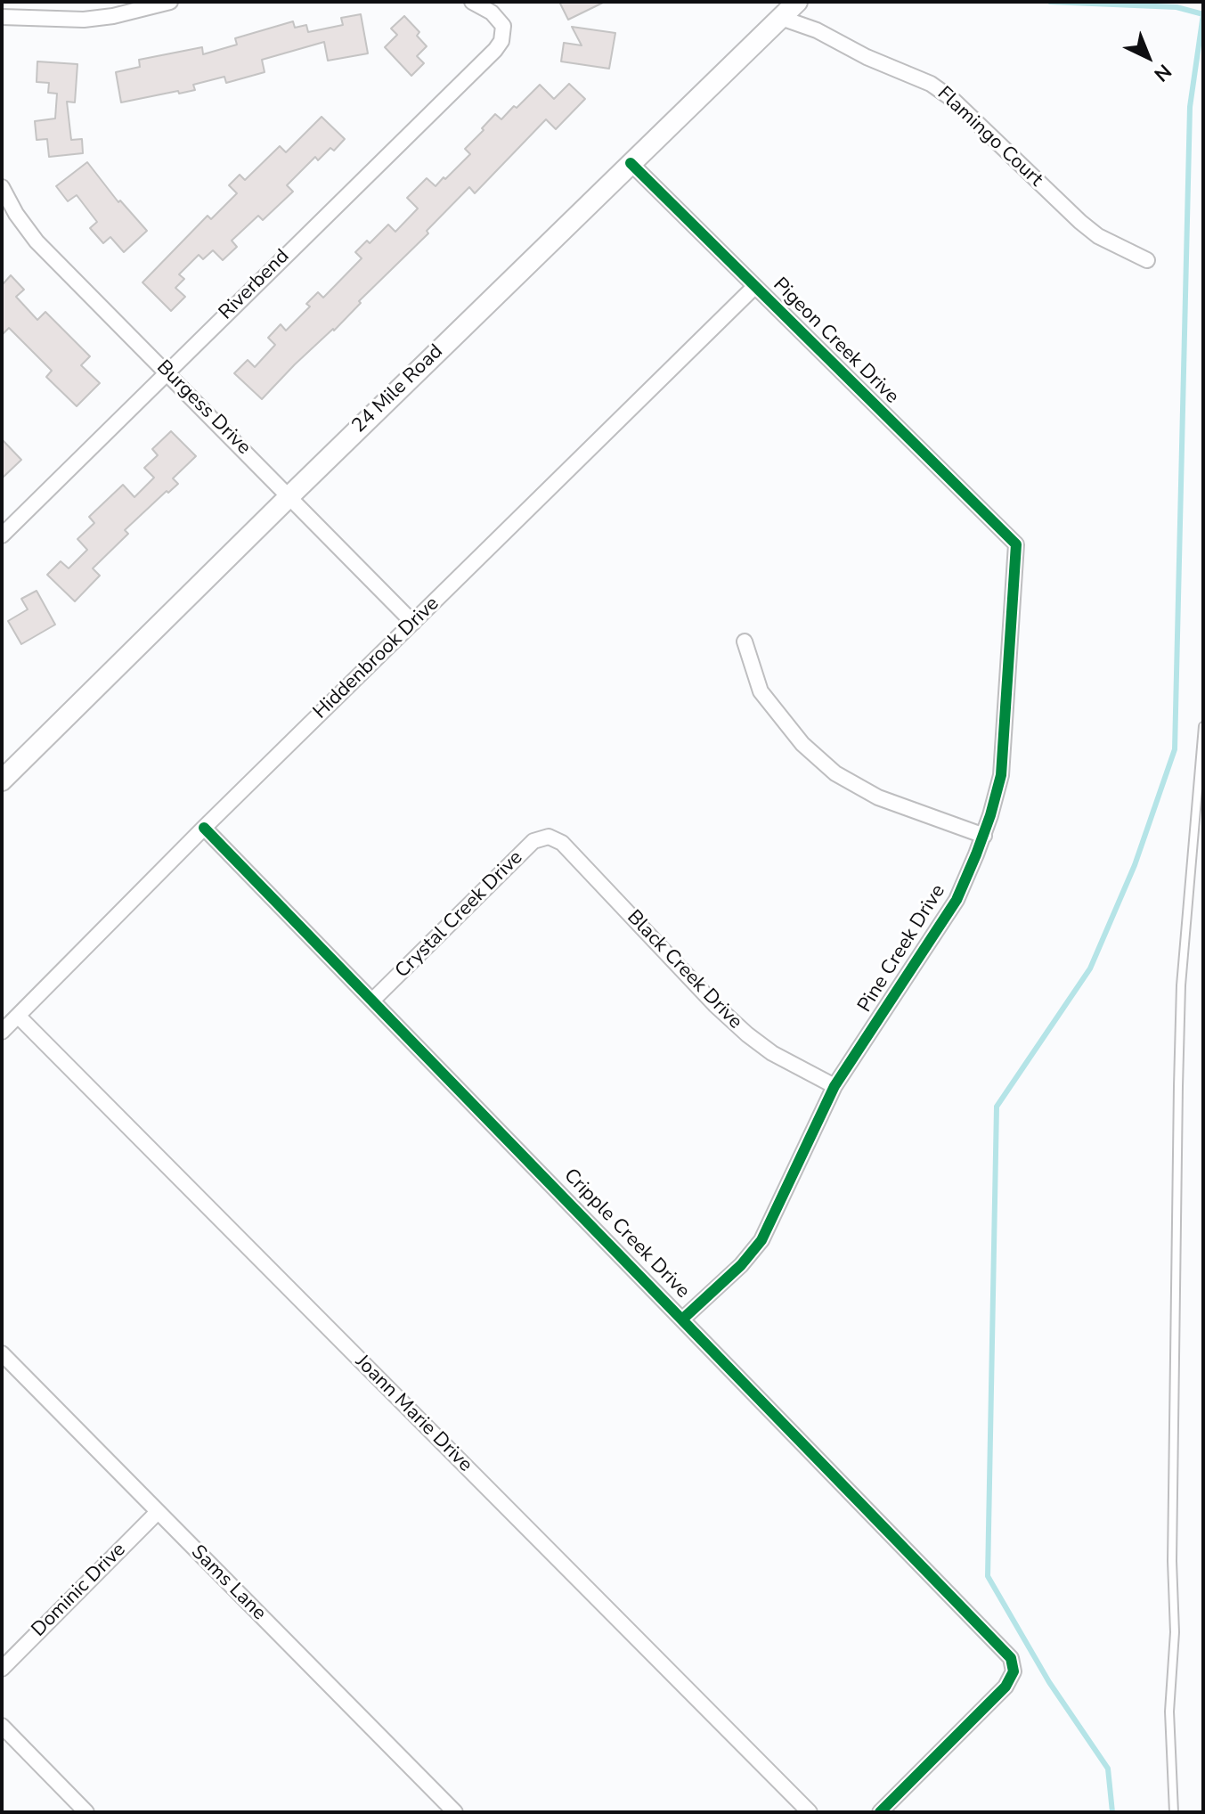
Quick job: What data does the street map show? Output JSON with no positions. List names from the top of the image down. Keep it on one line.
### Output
{"streets":{"street":["Flamingo Court","Riverbend","Pigeon Creek Drive","24 Mile Road","Burgess Drive","Hiddenbrook Drive","Crystal Creek Drive","Pine Creek Drive","Black Creek Drive","Cripple Creek Drive","Joann Marie Drive","Sams Lane","Dominic Drive"]},"crossings":[["Flamingo Court","24 Mile Road"],["Riverbend","Burgess Drive"],["Pigeon Creek Drive","24 Mile Road"],["Pigeon Creek Drive","Hiddenbrook Drive"],["Pigeon Creek Drive","Pine Creek Drive"],["24 Mile Road","Burgess Drive"],["Burgess Drive","Hiddenbrook Drive"],["Hiddenbrook Drive","Cripple Creek Drive"],["Hiddenbrook Drive","Joann Marie Drive"],["Crystal Creek Drive","Black Creek Drive"],["Crystal Creek Drive","Cripple Creek Drive"],["Pine Creek Drive","Black Creek Drive"],["Pine Creek Drive","Cripple Creek Drive"],["Sams Lane","Dominic Drive"]],"north":"bottom right"}
